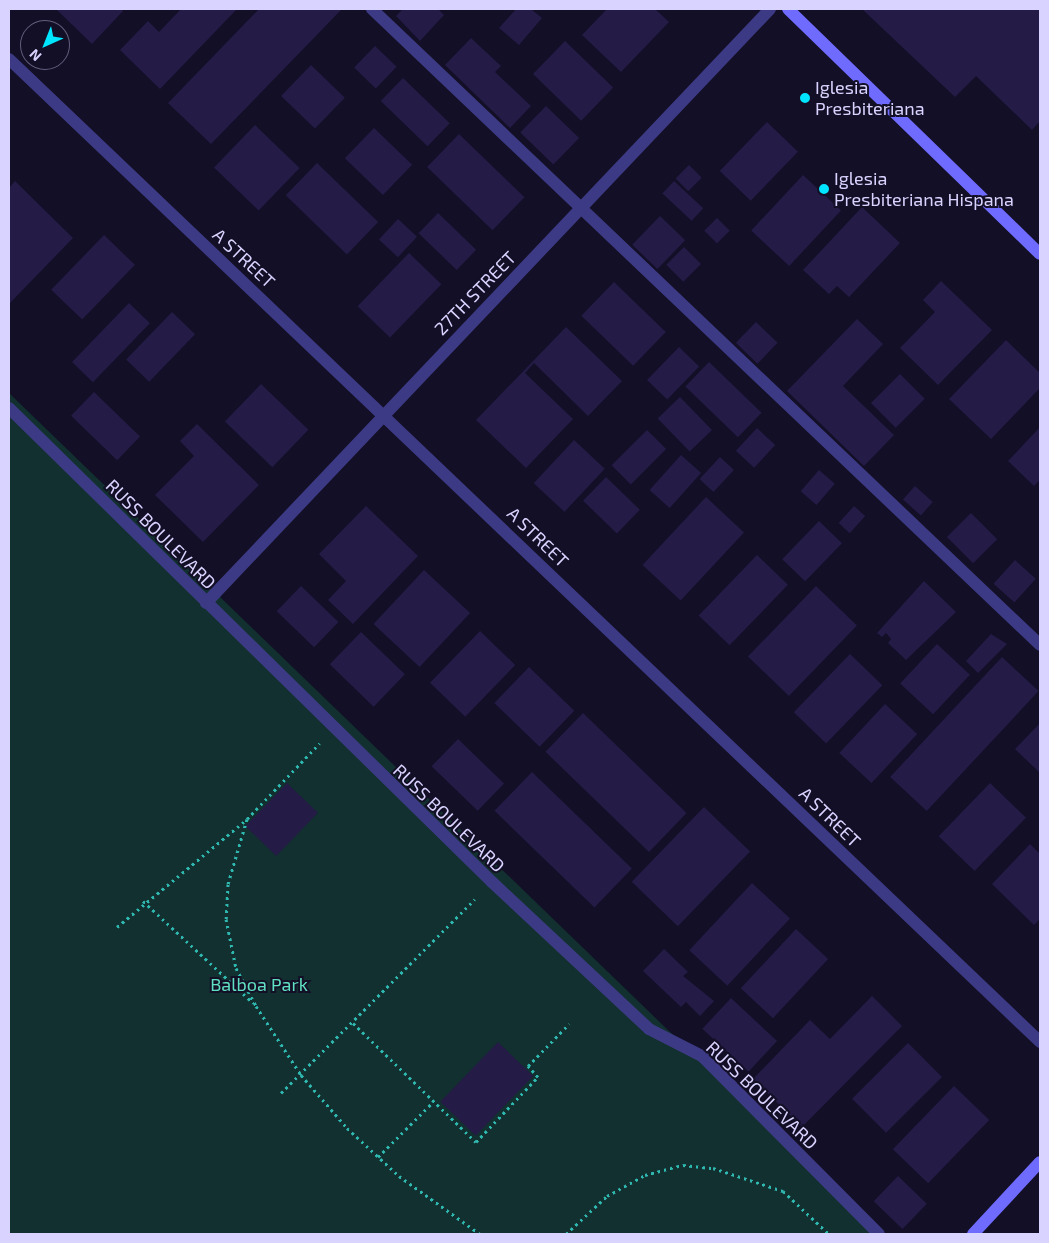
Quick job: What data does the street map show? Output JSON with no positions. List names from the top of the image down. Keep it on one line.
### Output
{"streets":{"street":["A STREET","27TH STREET","RUSS BOULEVARD"]},"crossings":[["A STREET","27TH STREET"],["27TH STREET","RUSS BOULEVARD"]],"parks":["Balboa Park"],"places":["Iglesia Presbiteriana","Iglesia Presbiteriana Hispana"],"north":"bottom left"}
